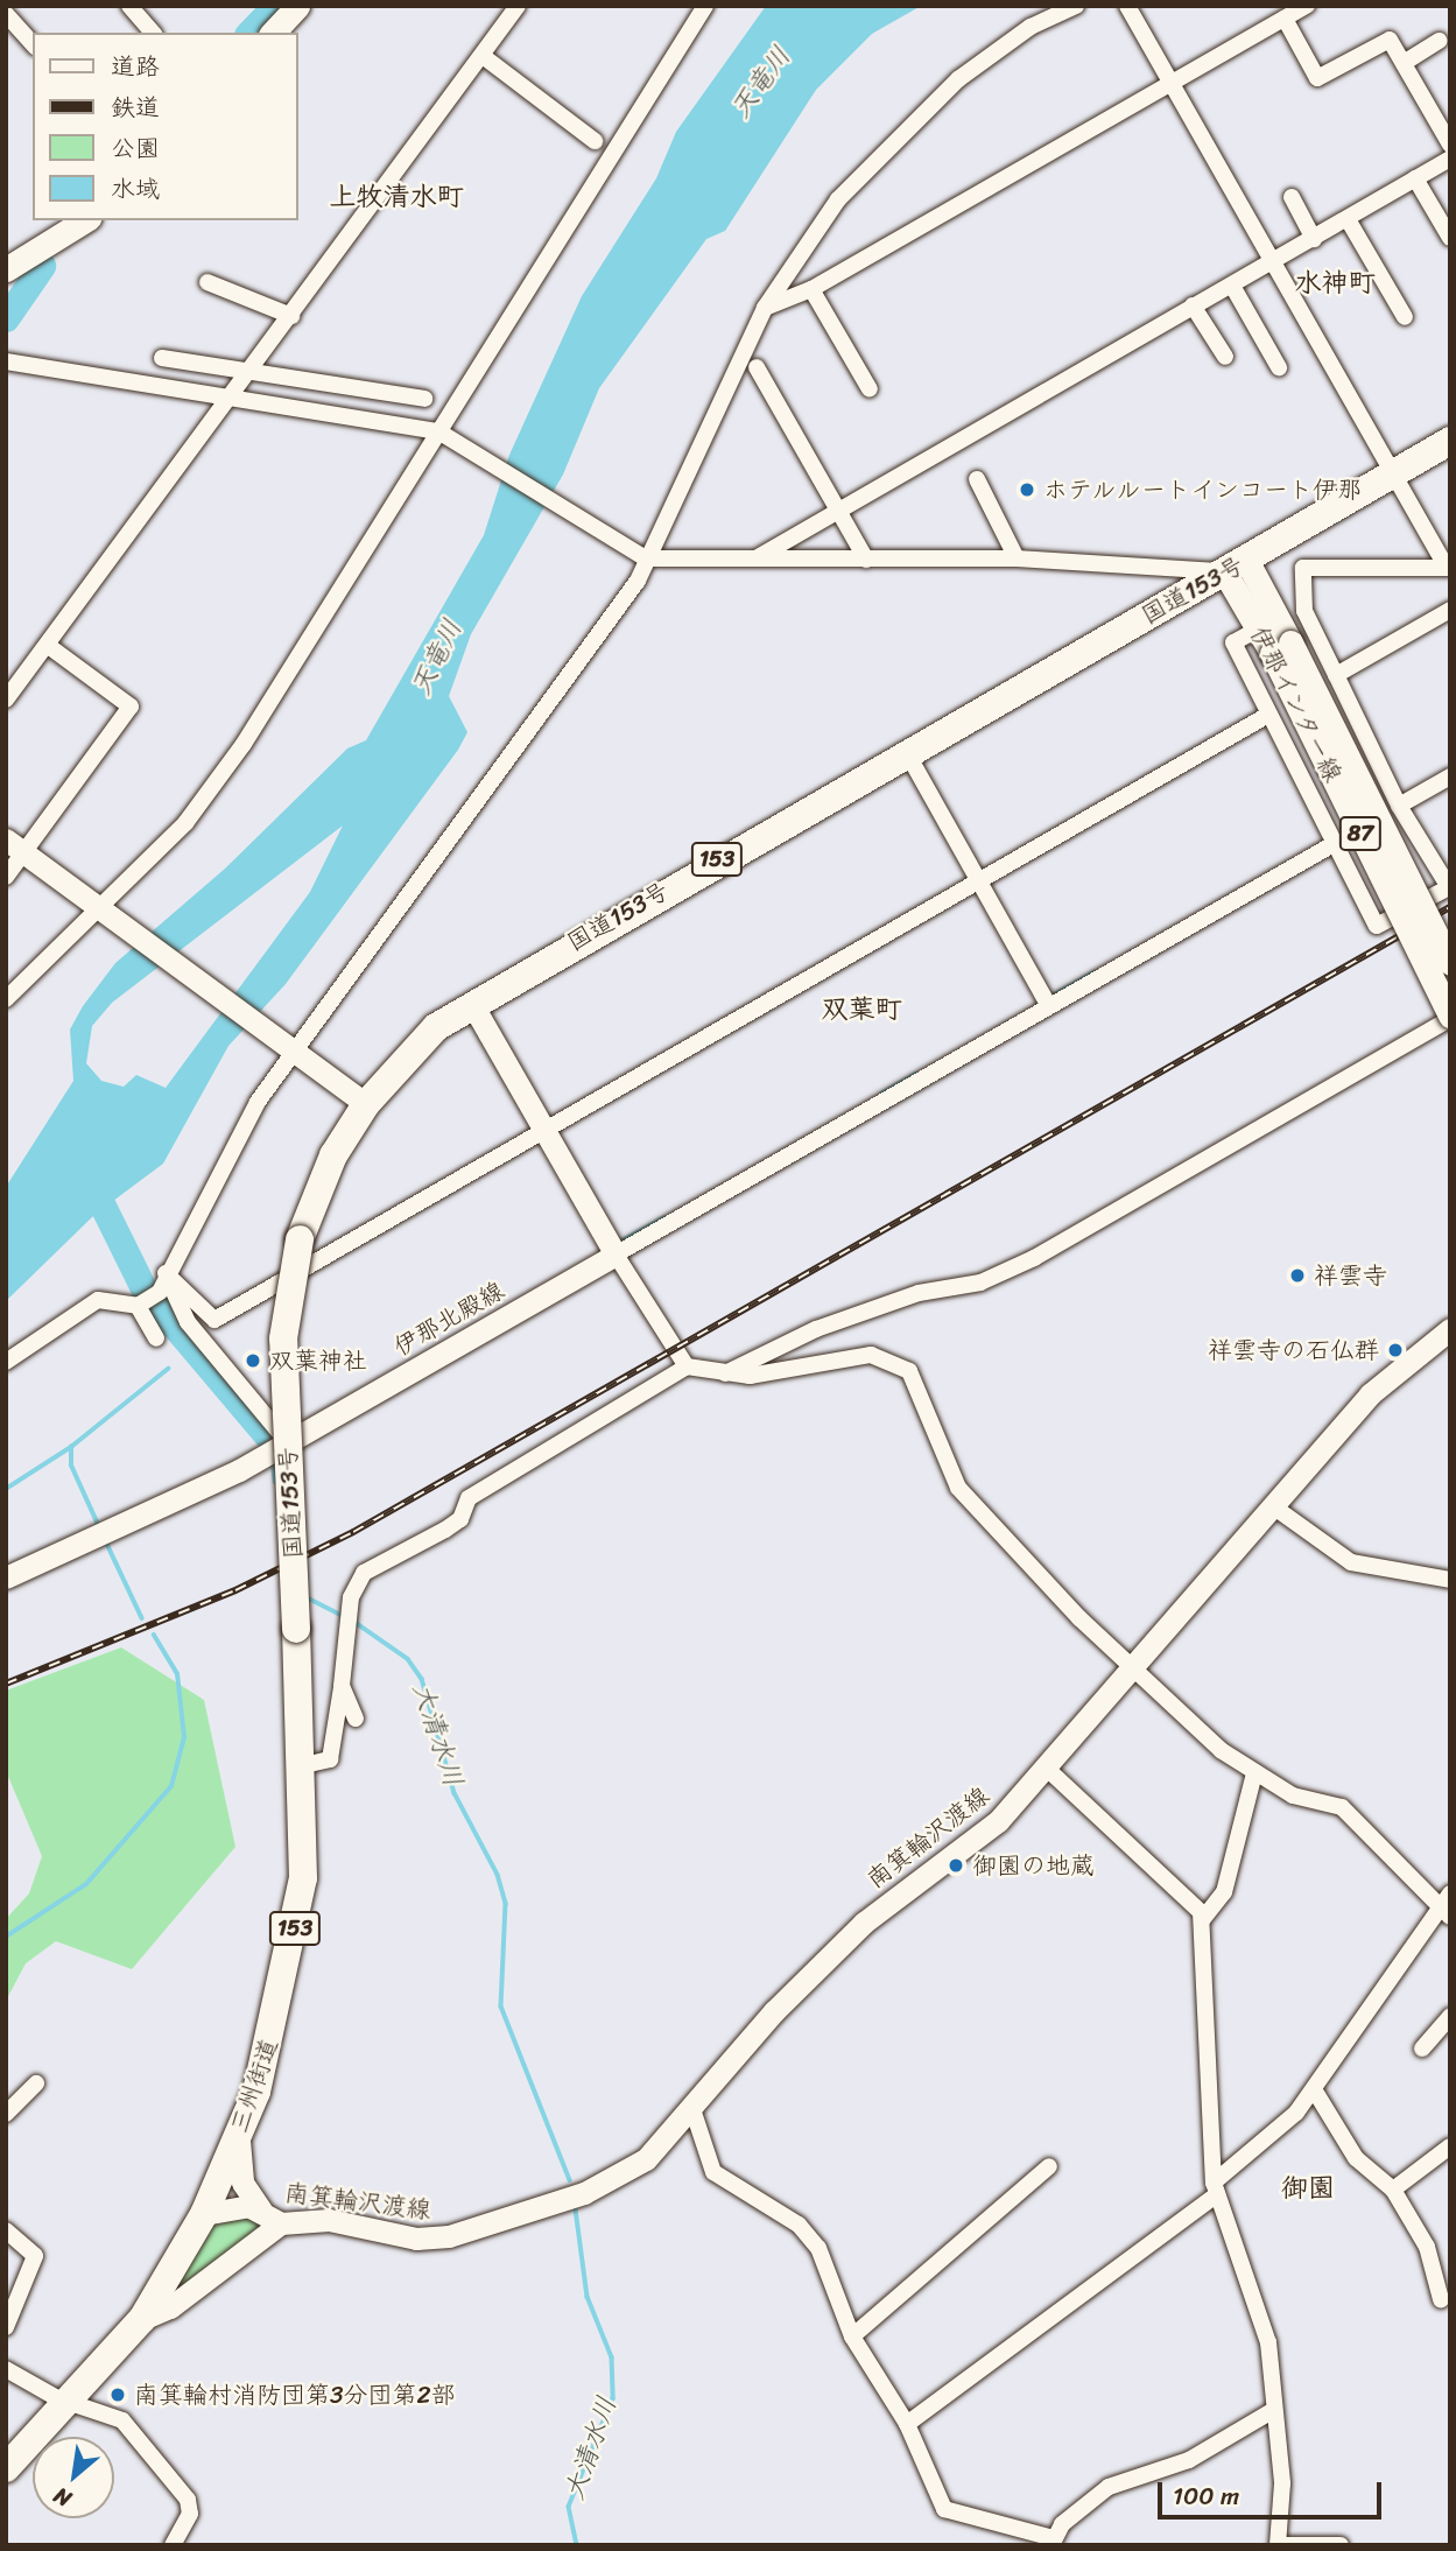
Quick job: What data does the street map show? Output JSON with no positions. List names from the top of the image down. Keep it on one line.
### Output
{"streets":{"highway":["国道153号","153","三州街道"],"main road":["伊那インター線","87","伊那北殿線","南箕輪沢渡線"]},"crossings":[["国道153号","伊那インター線"],["国道153号","三州街道"]],"districts":["上牧清水町","水神町","双葉町","御園"],"water":["天竜川","大清水川"],"places":["ホテルルートインコート伊那","祥雲寺","祥雲寺の石仏群","双葉神社","御園の地蔵","南箕輪村消防団第3分団第2部"],"legend":["道路","鉄道","公園","水域"],"scale_bar":"100 m","north":"bottom left"}
